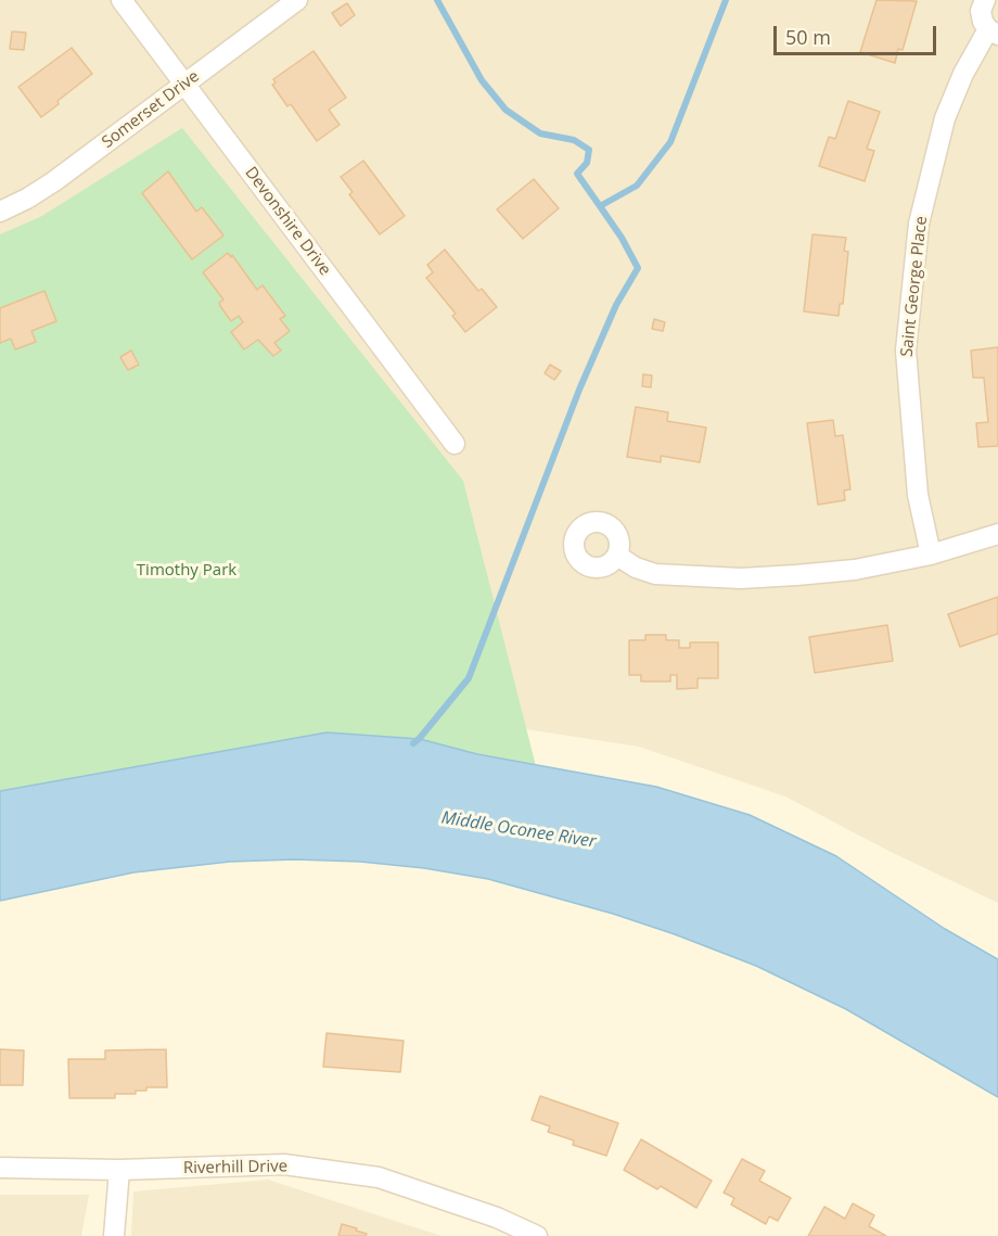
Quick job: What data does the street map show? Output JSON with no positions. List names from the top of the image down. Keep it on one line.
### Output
{"streets":{"street":["Somerset Drive","Devonshire Drive","Saint George Place","Riverhill Drive"]},"crossings":[["Somerset Drive","Devonshire Drive"]],"water":["Middle Oconee River"],"parks":["Timothy Park"],"scale_bar":"50 m"}
